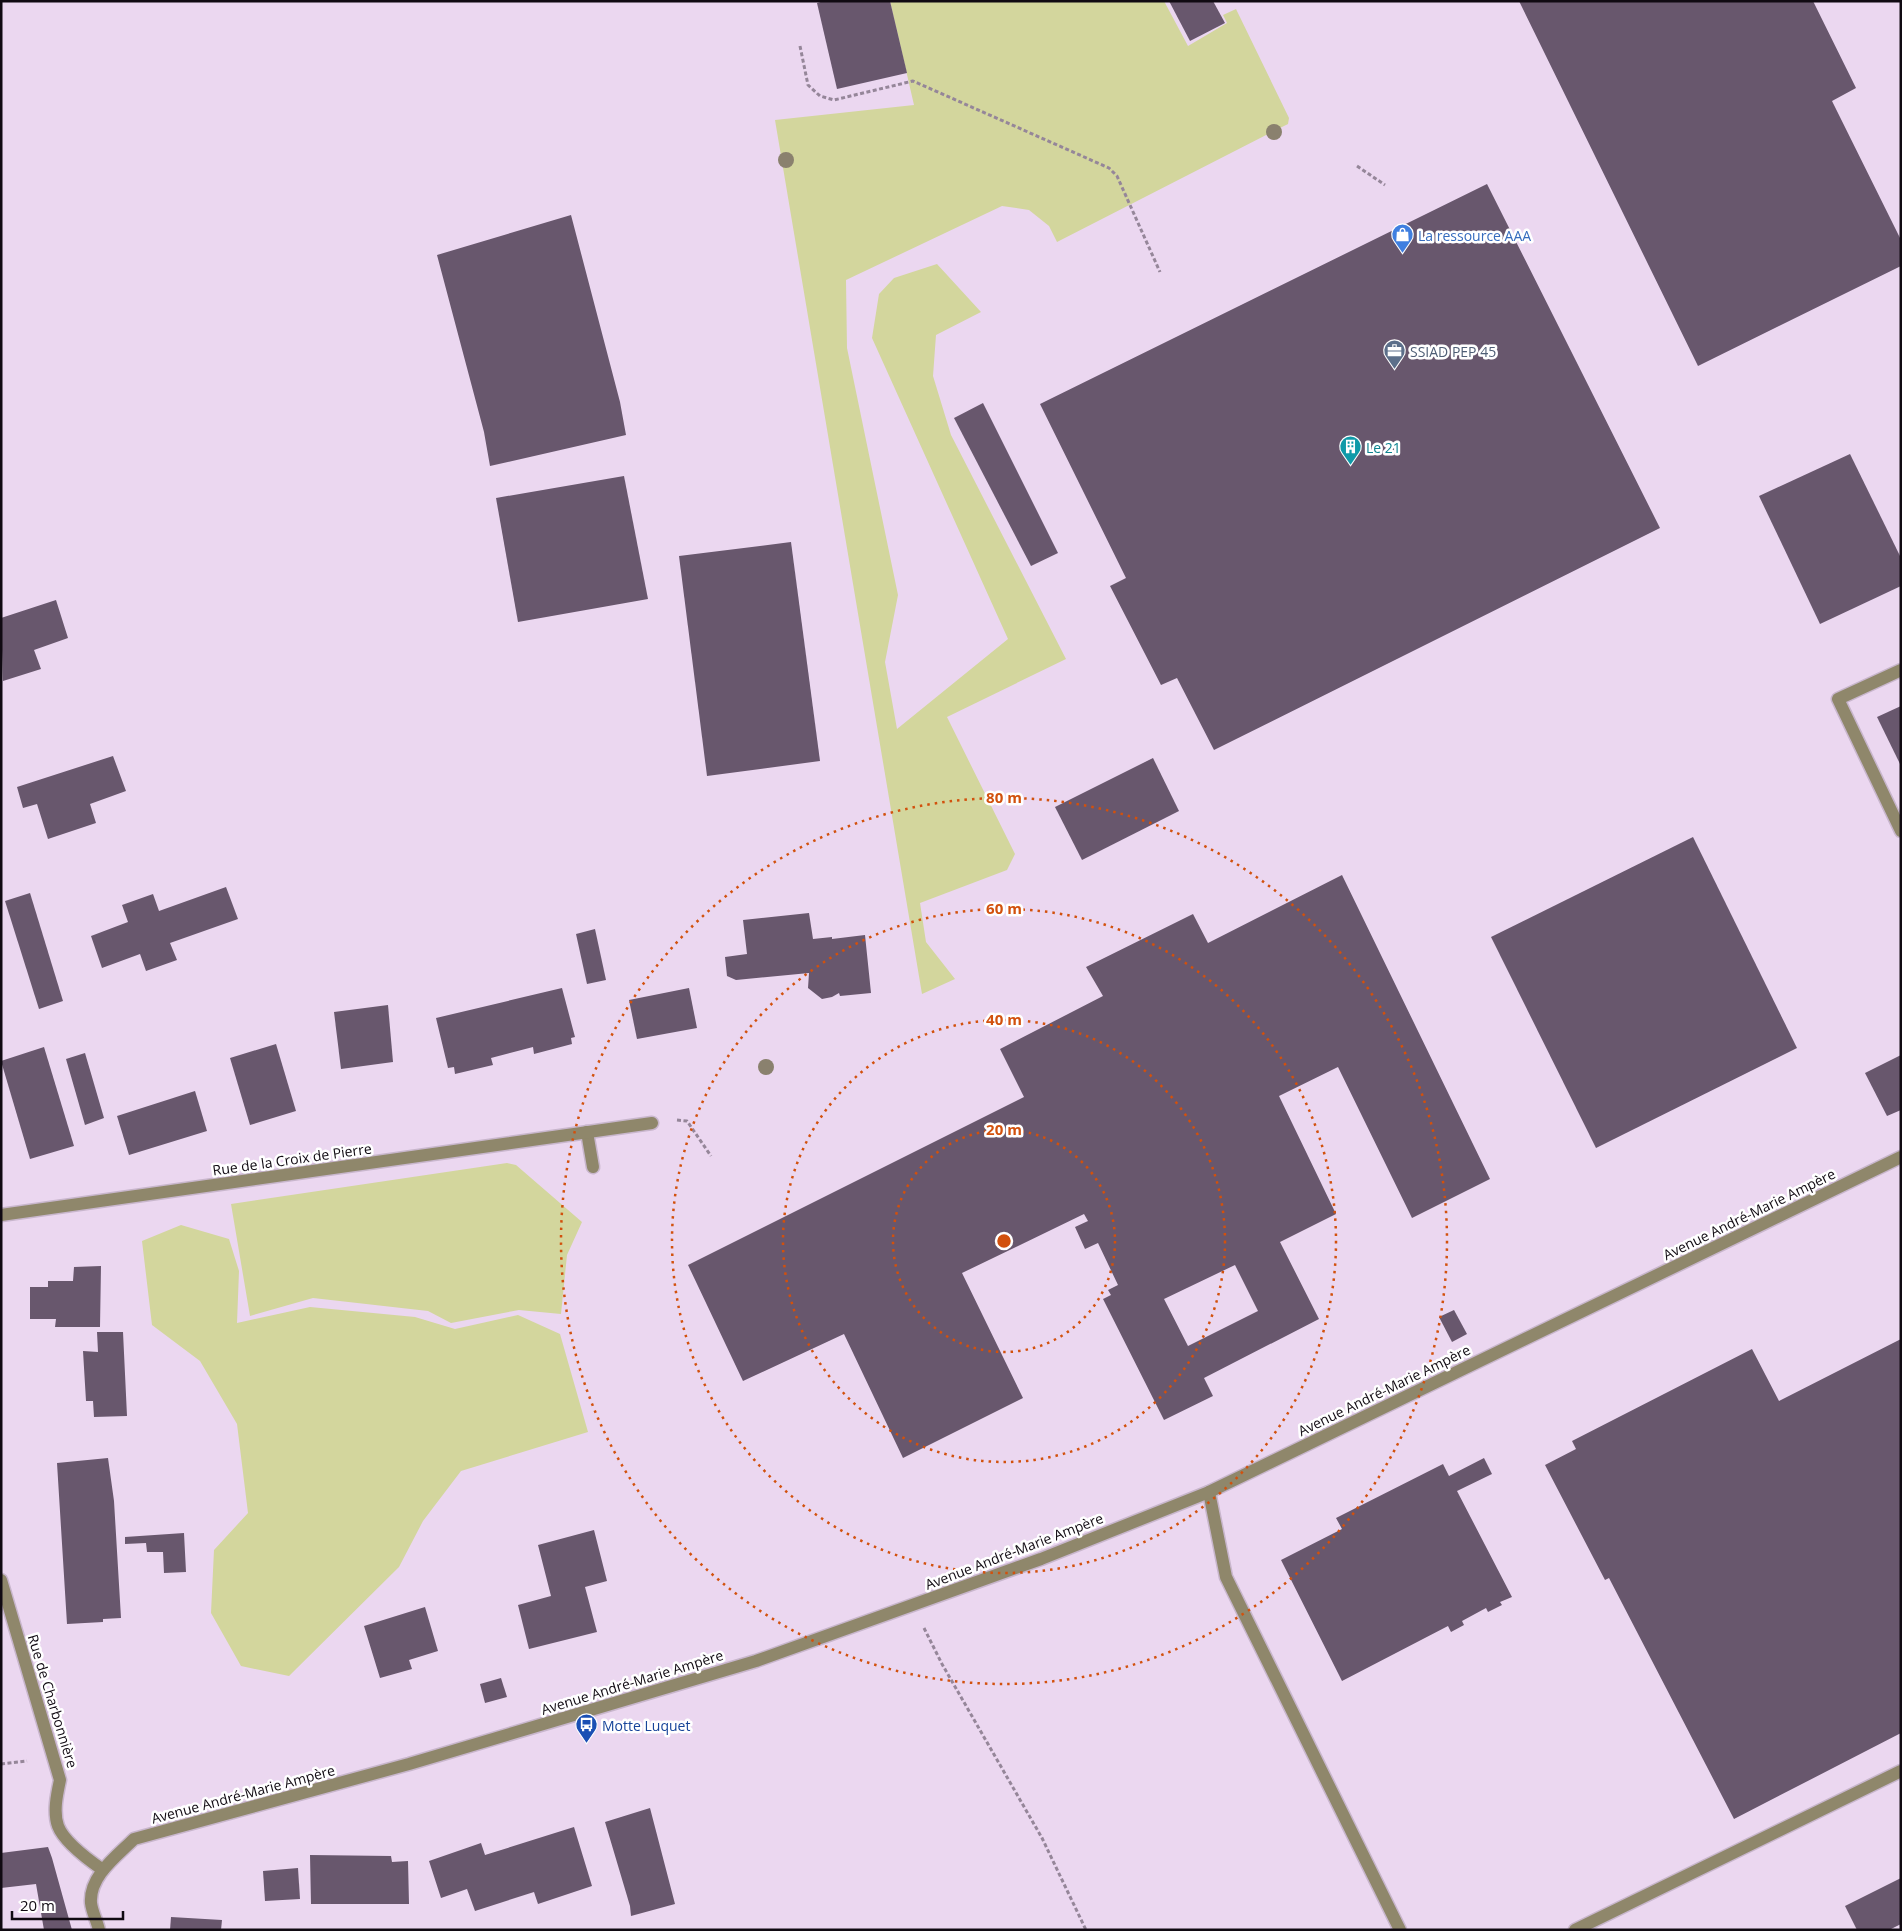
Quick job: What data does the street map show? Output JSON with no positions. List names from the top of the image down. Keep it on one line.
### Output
{"streets":{"street":["Rue de la Croix de Pierre","Avenue André-Marie Ampère","Rue de Charbonnière"]},"crossings":[["Avenue André-Marie Ampère","Rue de Charbonnière"]],"places":{"shop":["La ressource AAA"],"office":["SSIAD PEP 45"],"building":["Le 21"],"bus stop":["Motte Luquet"]},"scale_bar":"20 m","rings":["80 m","60 m","40 m","20 m"]}
